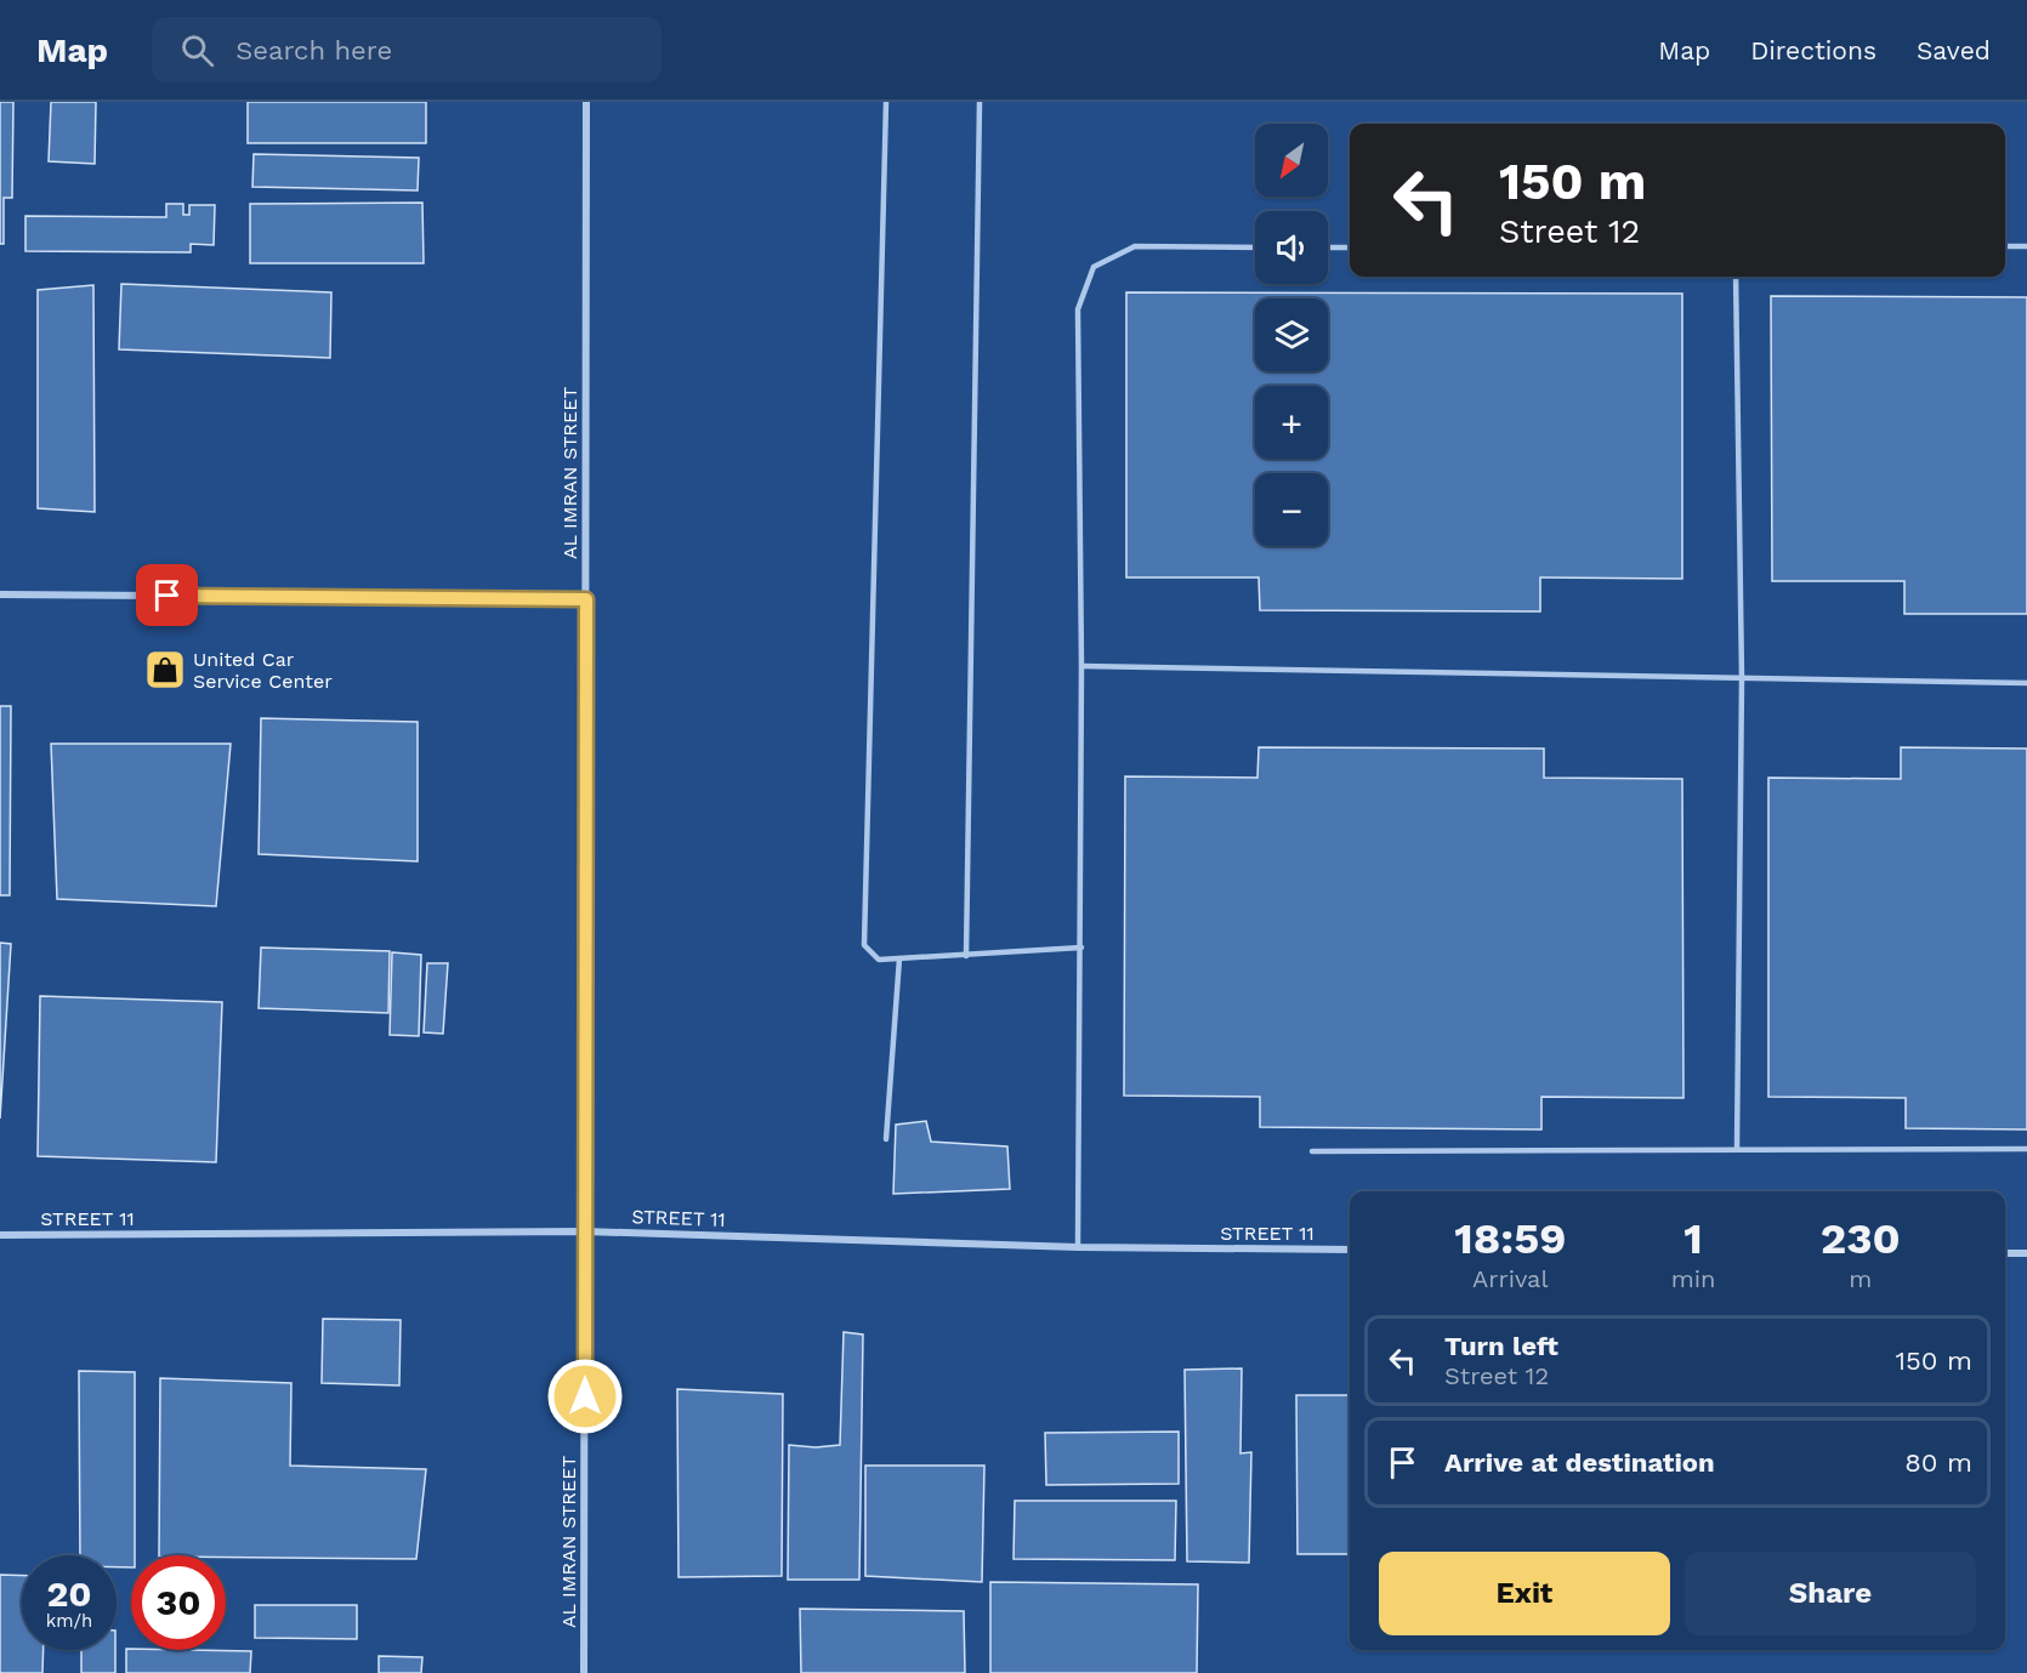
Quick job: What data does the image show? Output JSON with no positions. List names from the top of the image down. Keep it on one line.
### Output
{"streets":{"street":["AL IMRAN STREET","STREET 11"]},"crossings":[["AL IMRAN STREET","STREET 11"]],"places":{"shop":["United Car Service Center"]},"north":"bottom left","page":{"header":"Map","search":"Search here","nav":["Map","Directions","Saved"],"map_buttons":["+","−"],"turn":["150 m","Street 12"],"eta":["18:59","Arrival","1","min","230","m"],"list":[{"name":"Turn left","note":"Street 12","value":"150 m"},{"name":"Arrive at destination","value":"80 m"}],"buttons":["Exit","Share"],"speed":"20 km/h","limit":"30"}}
